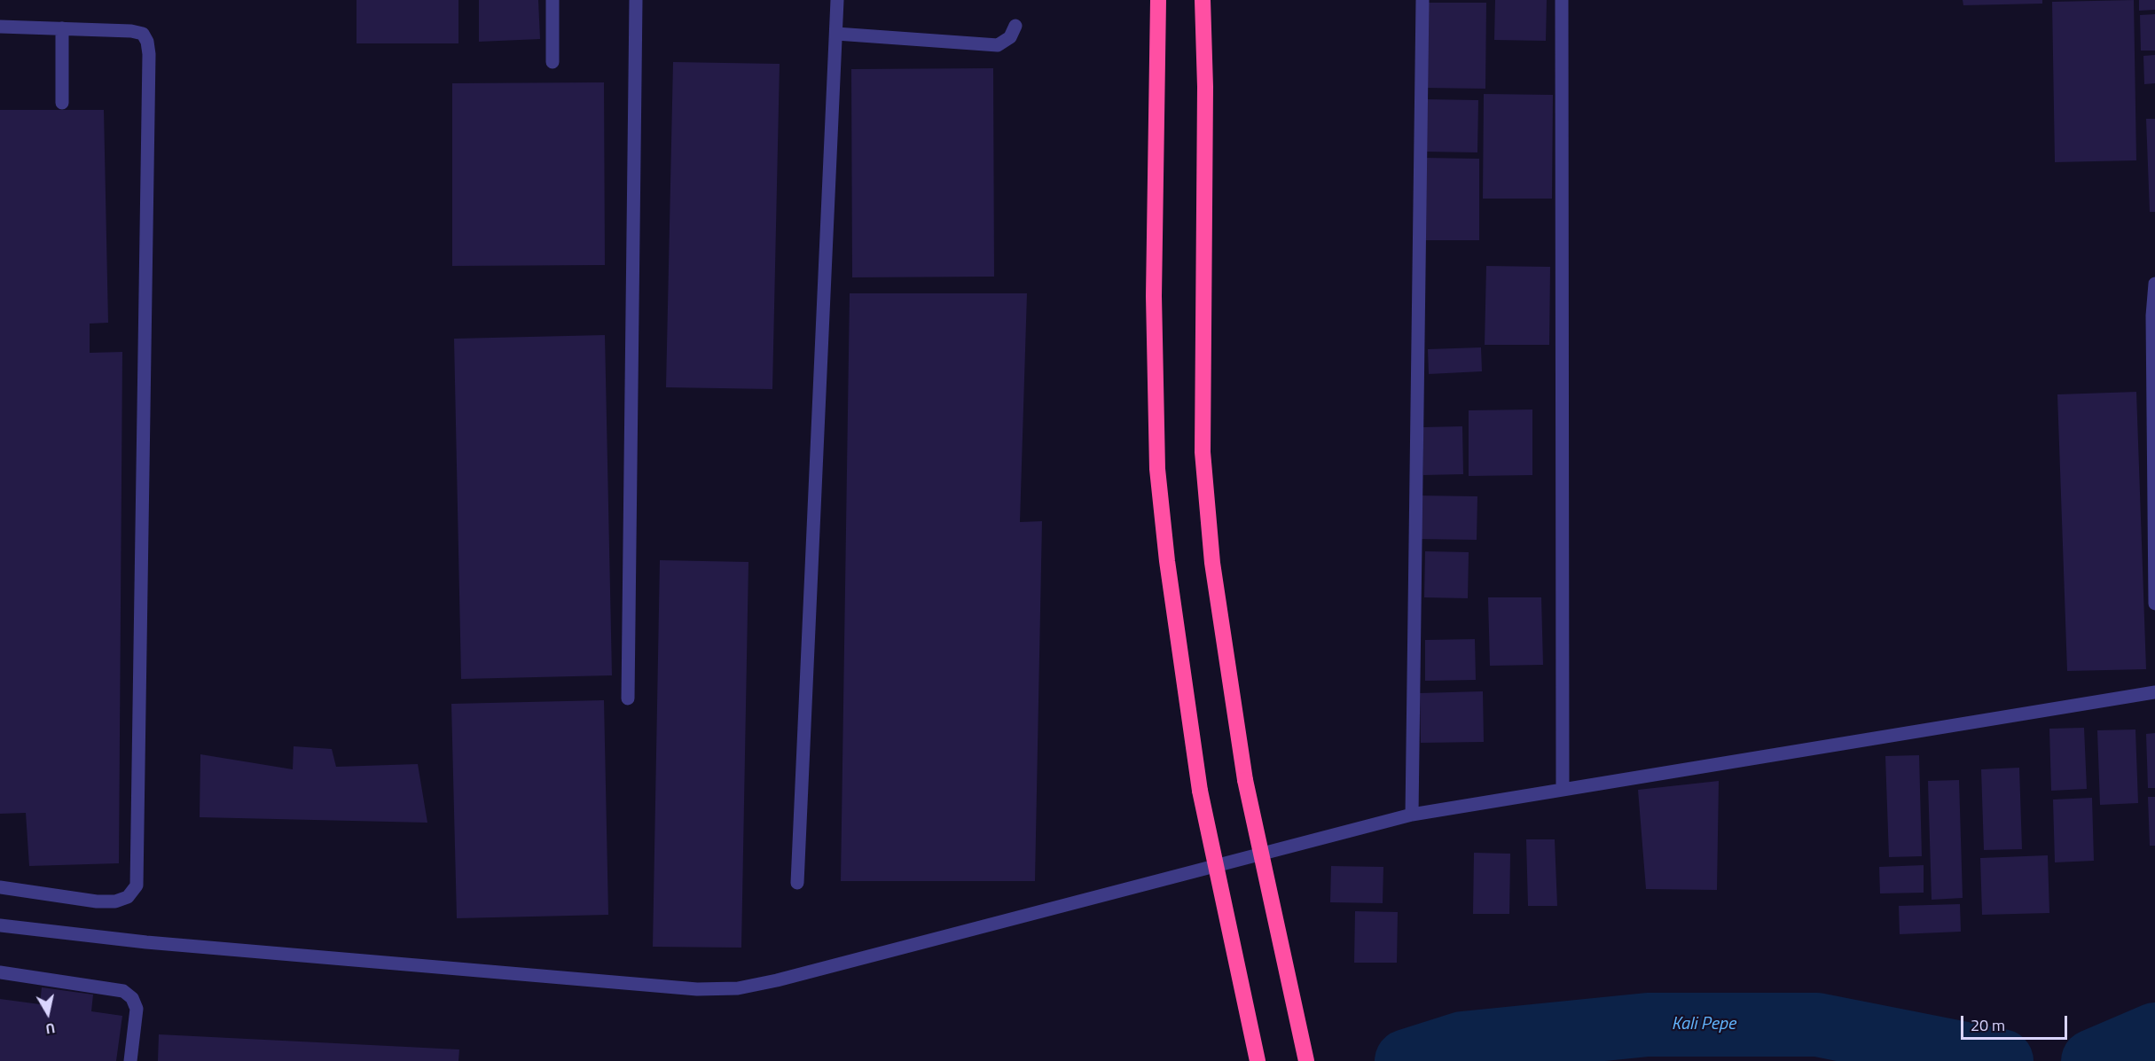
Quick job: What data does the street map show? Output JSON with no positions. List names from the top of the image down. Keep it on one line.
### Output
{"water":["Kali Pepe"],"scale_bar":"20 m","north":"bottom"}
